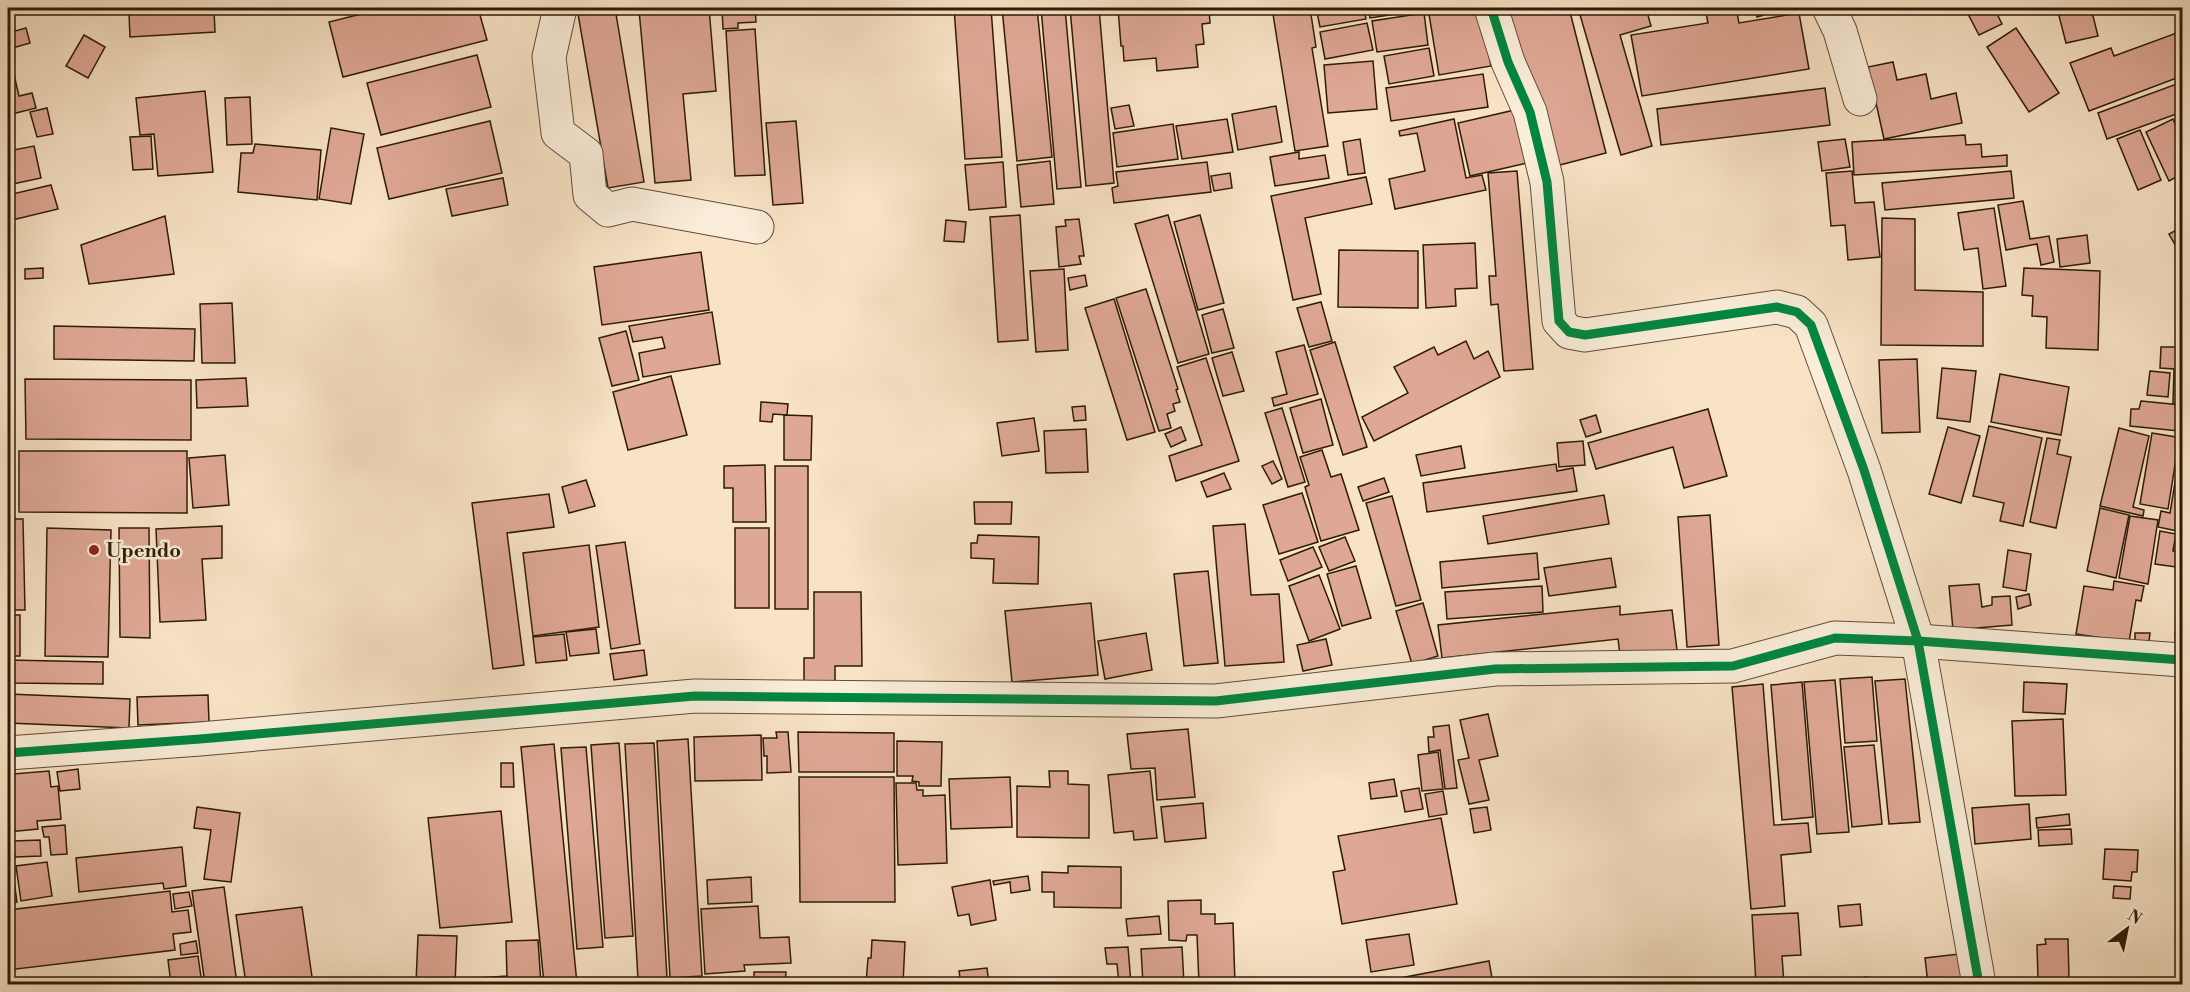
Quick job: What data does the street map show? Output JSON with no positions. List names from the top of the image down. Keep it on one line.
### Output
{"places":["Upendo"],"north":"top right"}
